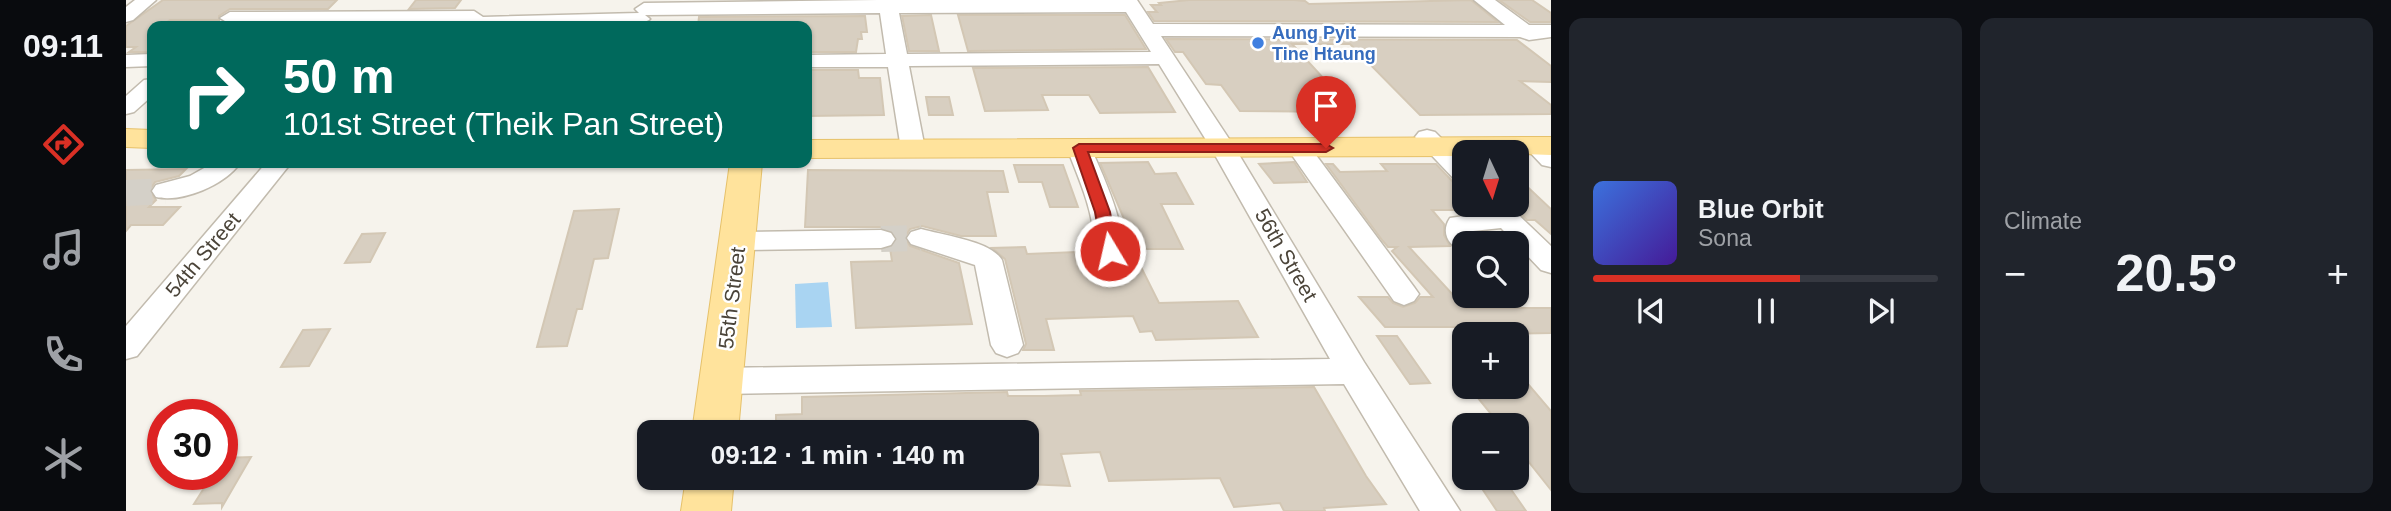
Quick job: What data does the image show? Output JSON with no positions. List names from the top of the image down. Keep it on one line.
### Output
{"streets":{"main road":["55th Street"],"street":["54th Street","56th Street"]},"places":["Aung Pyit Tine Htaung"],"north":"bottom","page":{"tabs":"09:11","tile":"Climate","turn":["50 m","101st Street (Theik Pan Street)"],"map_buttons":["+","−"],"song":["Blue Orbit","Sona"],"heat":["−","20.5°","+"],"limit":"30","trip":"09:12 · 1 min · 140 m"}}
